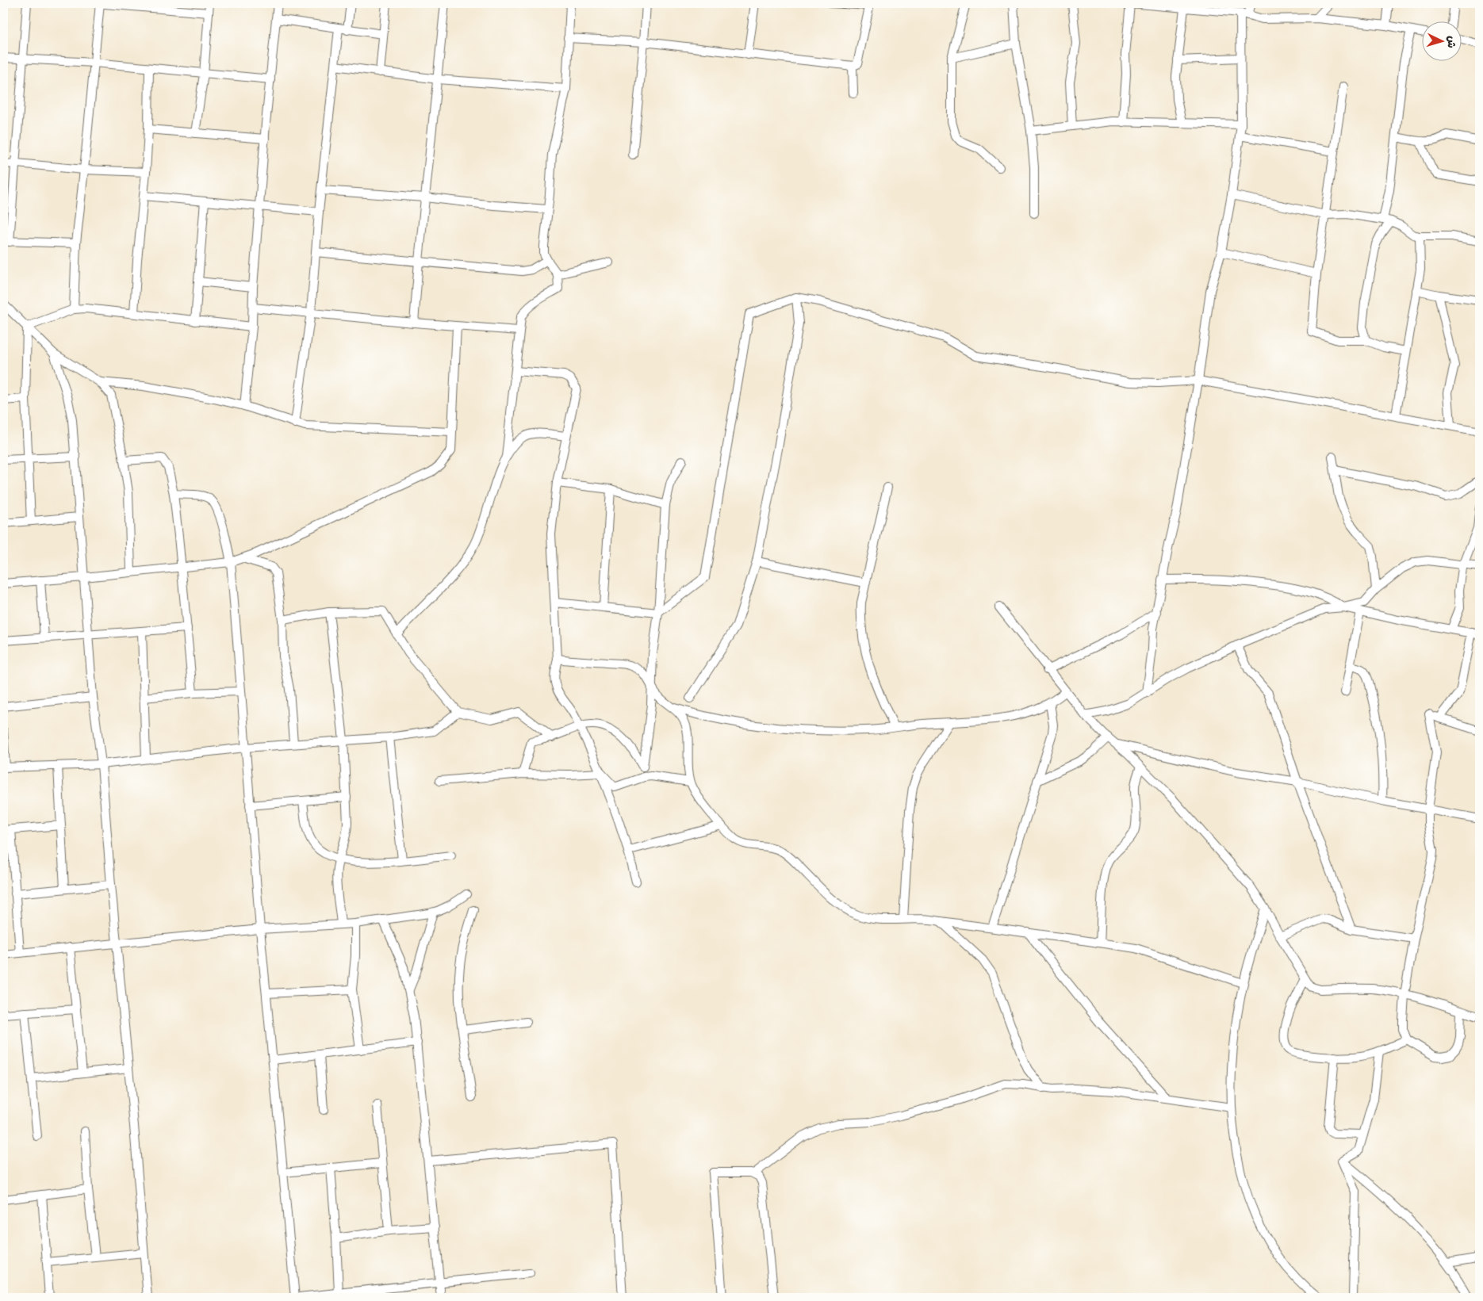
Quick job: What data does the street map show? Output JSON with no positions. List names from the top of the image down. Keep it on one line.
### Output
{"north":"right"}
